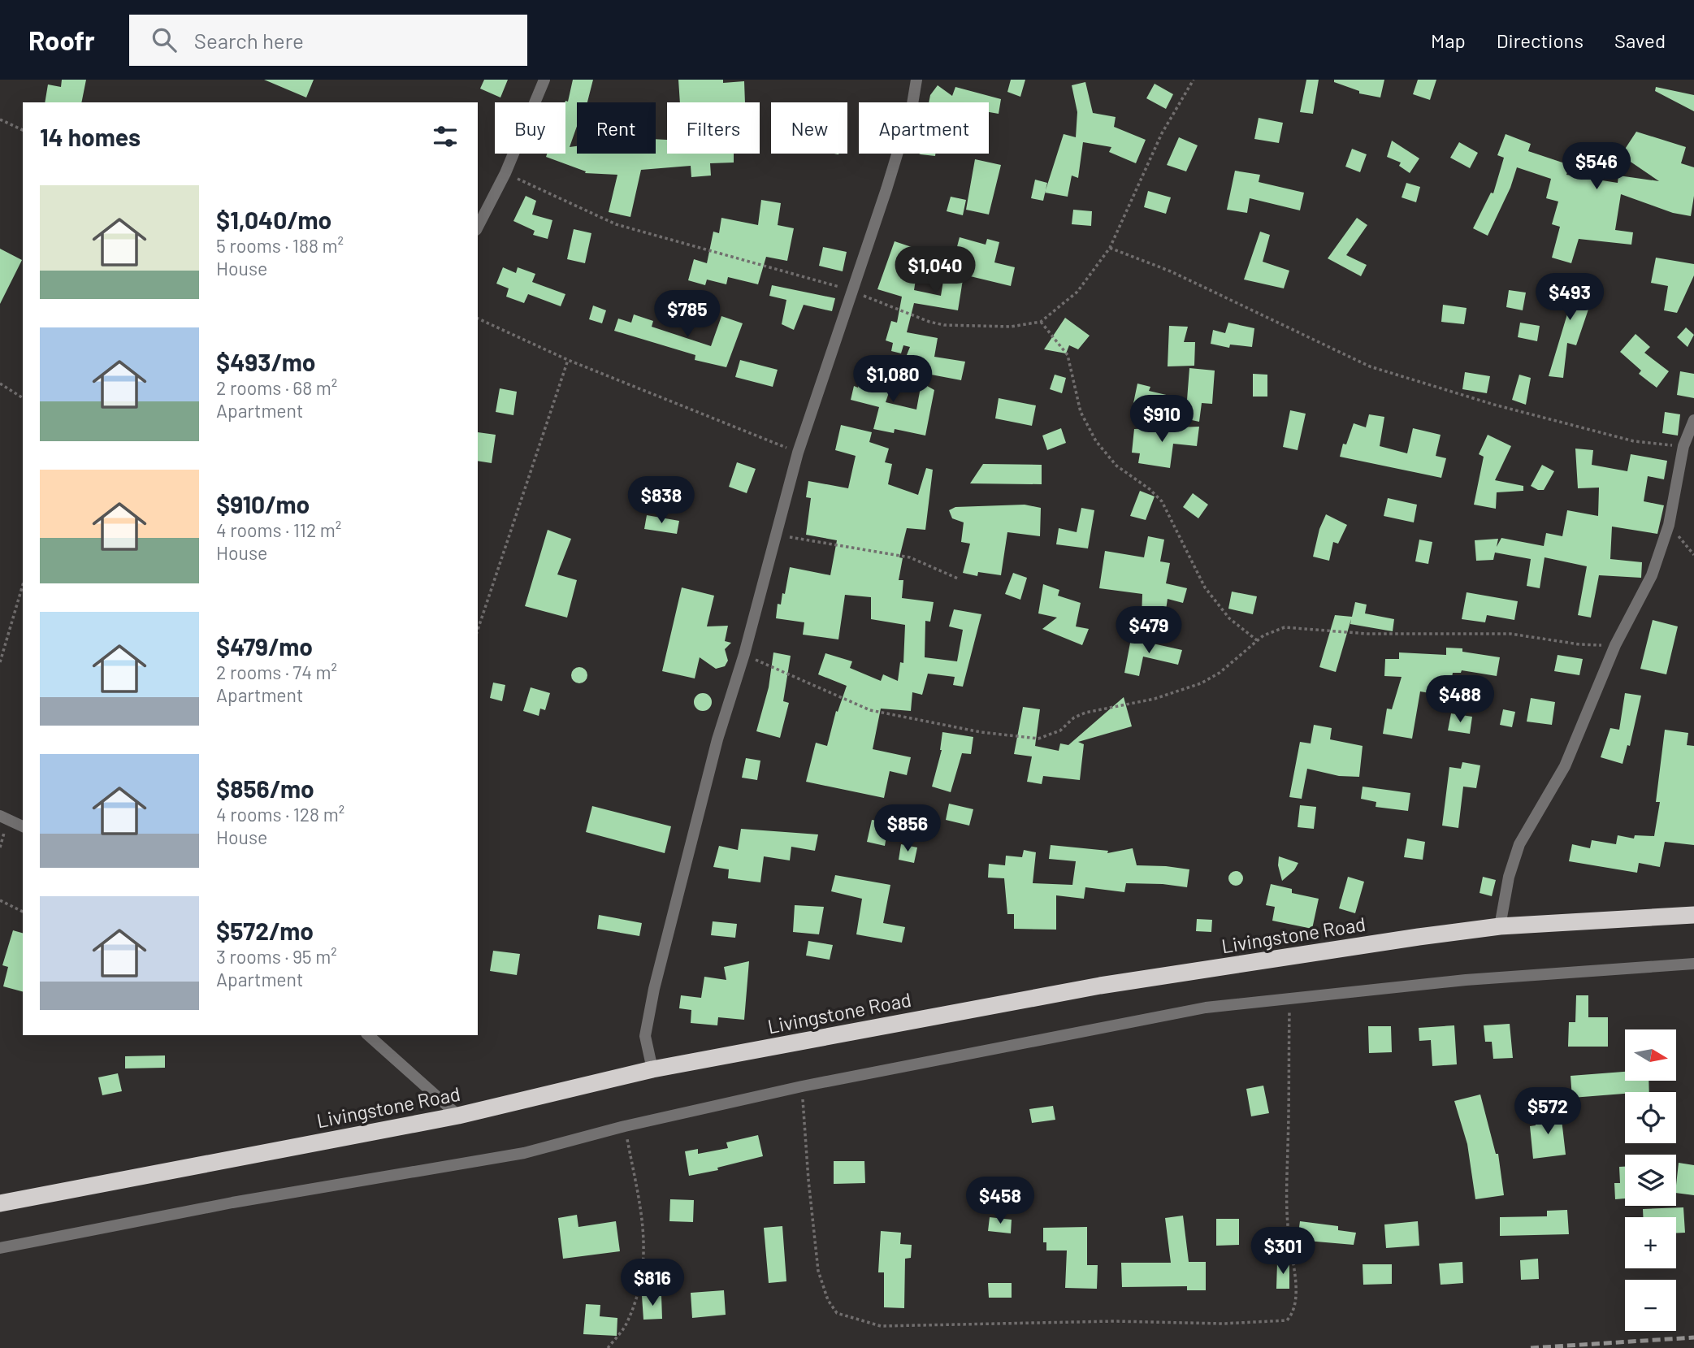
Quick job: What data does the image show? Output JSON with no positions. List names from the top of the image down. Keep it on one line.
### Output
{"streets":{"highway":["Livingstone Road"]},"north":"right","page":{"header":"Roofr","search":"Search here","nav":["Map","Directions","Saved"],"chip":["Buy","Rent","Filters","New","Apartment"],"heading":"14 homes","price":["$546","$1,040","$493","$785","$1,080","$910","$838","$479","$488","$856","$572","$458","$301","$816"],"list":[{"name":"$1,040/mo","note":"5 rooms · 188 m² · House"},{"name":"$493/mo","note":"2 rooms · 68 m² · Apartment"},{"name":"$910/mo","note":"4 rooms · 112 m² · House"},{"name":"$479/mo","note":"2 rooms · 74 m² · Apartment"},{"name":"$856/mo","note":"4 rooms · 128 m² · House"},{"name":"$572/mo","note":"3 rooms · 95 m² · Apartment"}],"map_buttons":["+","−"]}}
